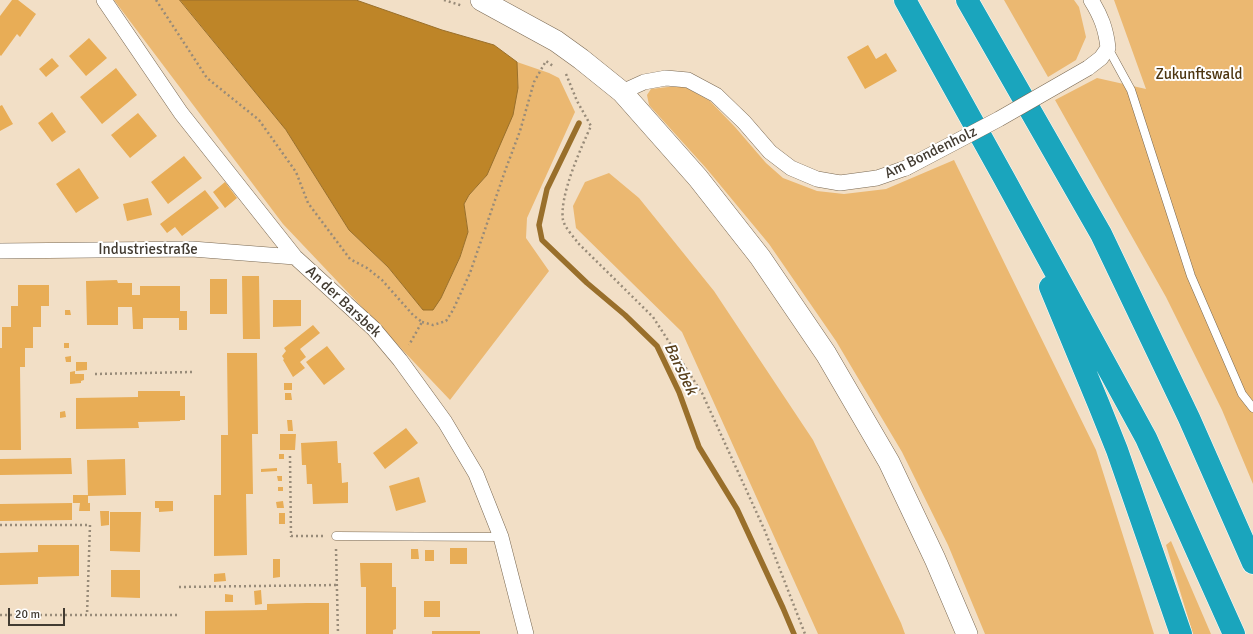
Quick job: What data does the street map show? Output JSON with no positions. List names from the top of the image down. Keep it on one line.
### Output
{"streets":{"street":["Am Bondenholz","Industriestraße","An der Barsbek"]},"crossings":[["Industriestraße","An der Barsbek"]],"water":["Barsbek"],"parks":["Zukunftswald"],"scale_bar":"20 m"}
